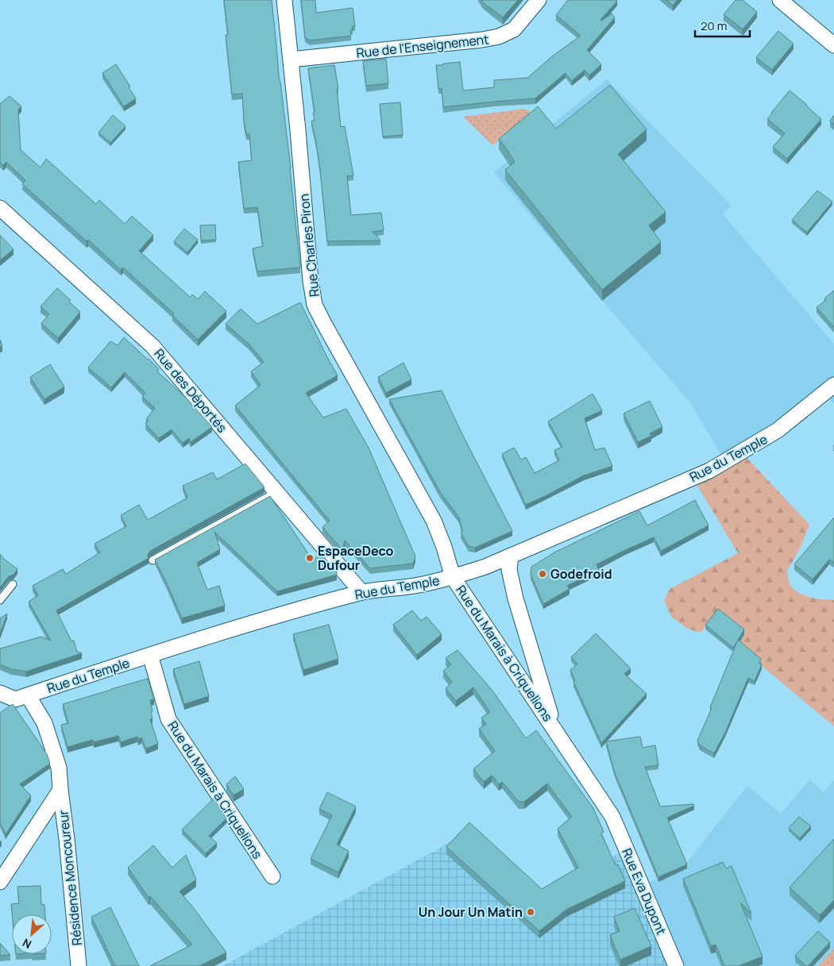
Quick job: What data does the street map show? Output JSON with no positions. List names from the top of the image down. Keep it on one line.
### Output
{"streets":{"street":["Rue de l'Enseignement","Rue Charles Piron","Rue des Déportés","Rue du Temple","Rue du Marais à Criquelions","Résidence Moncoureur","Rue Eva Dupont"]},"crossings":[["Rue de l'Enseignement","Rue Charles Piron"],["Rue Charles Piron","Rue du Temple"],["Rue Charles Piron","Rue du Marais à Criquelions"],["Rue des Déportés","Rue du Temple"],["Rue du Temple","Rue du Marais à Criquelions"],["Rue du Temple","Résidence Moncoureur"],["Rue du Marais à Criquelions","Rue Eva Dupont"]],"places":["EspaceDeco Dufour","Godefroid","Un Jour Un Matin"],"scale_bar":"20 m","north":"bottom left"}
